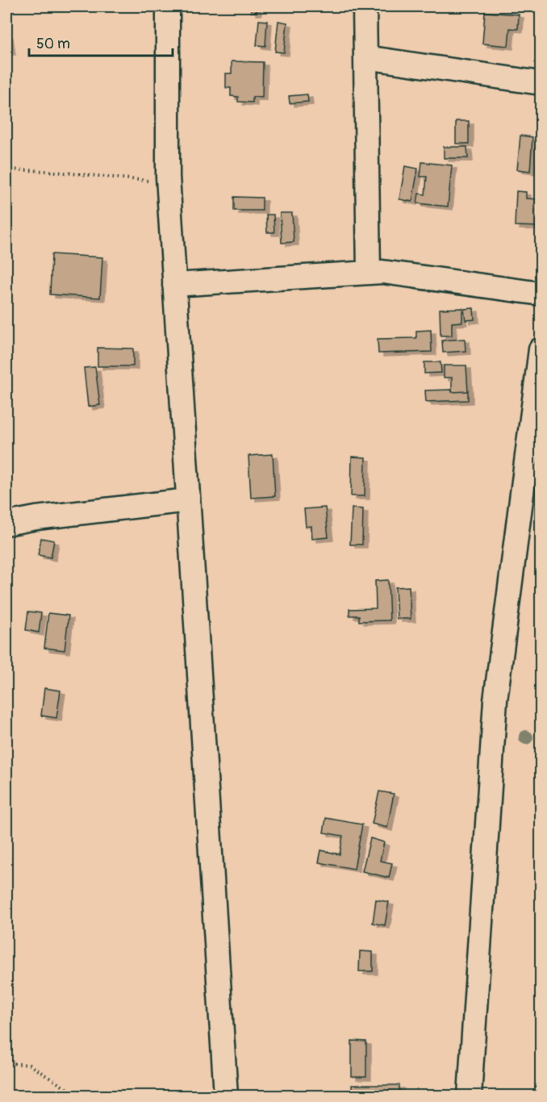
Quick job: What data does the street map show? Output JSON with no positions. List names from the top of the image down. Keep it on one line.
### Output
{"scale_bar":"50 m"}
